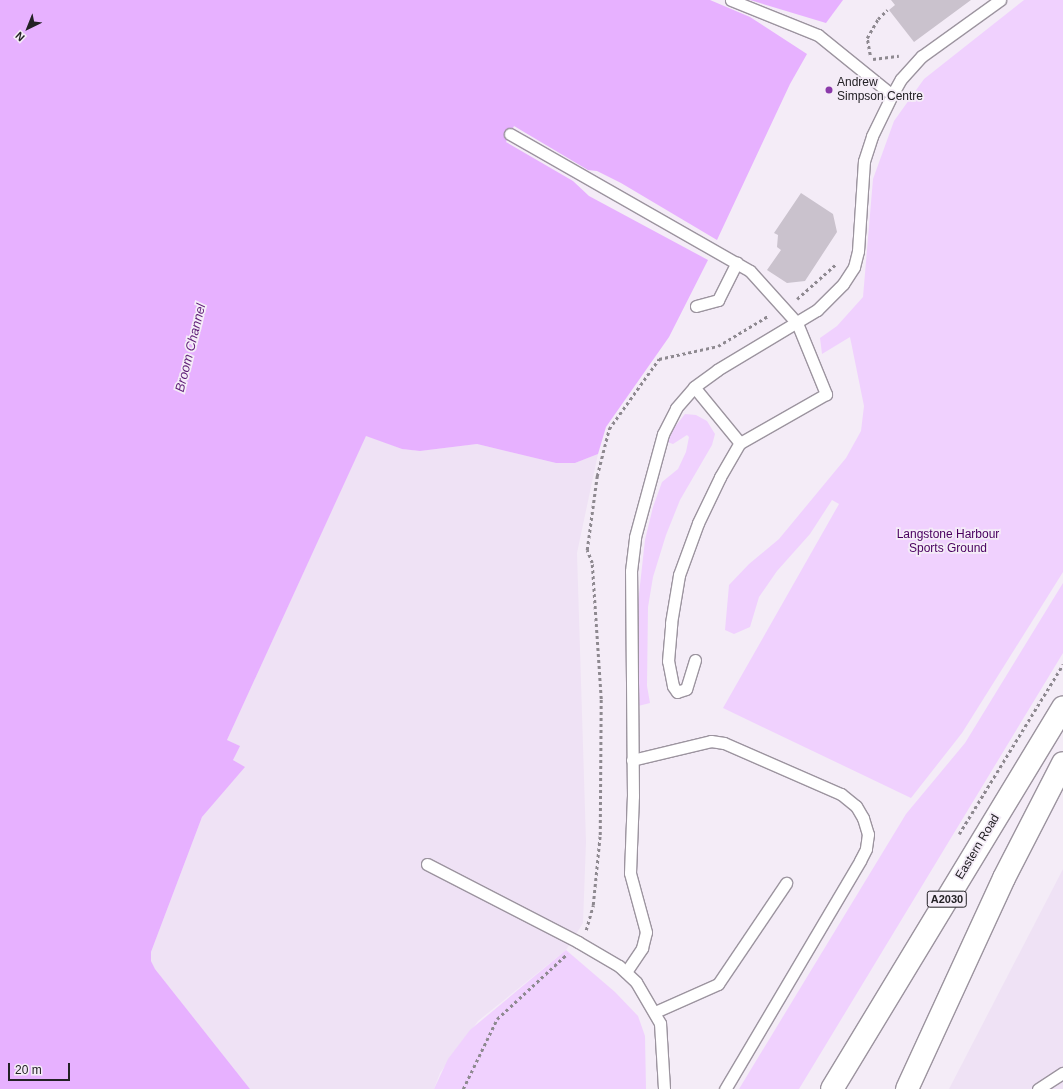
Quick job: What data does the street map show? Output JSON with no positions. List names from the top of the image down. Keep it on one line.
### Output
{"streets":{"main road":["Eastern Road","A2030"]},"water":["Broom Channel"],"parks":["Langstone Harbour Sports Ground"],"places":["Andrew Simpson Centre"],"scale_bar":"20 m","north":"bottom left"}
